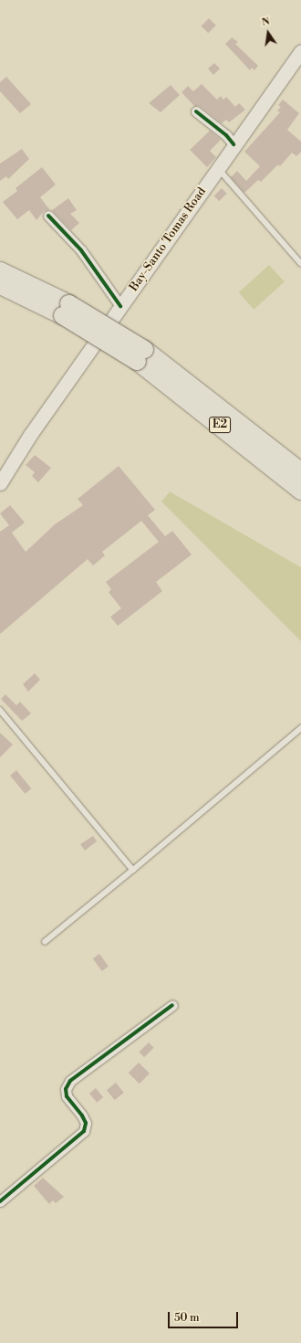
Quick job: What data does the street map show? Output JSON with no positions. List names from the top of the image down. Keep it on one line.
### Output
{"streets":{"highway":["E2"],"main road":["Bay-Santo Tomas Road"]},"scale_bar":"50 m","north":"top"}
